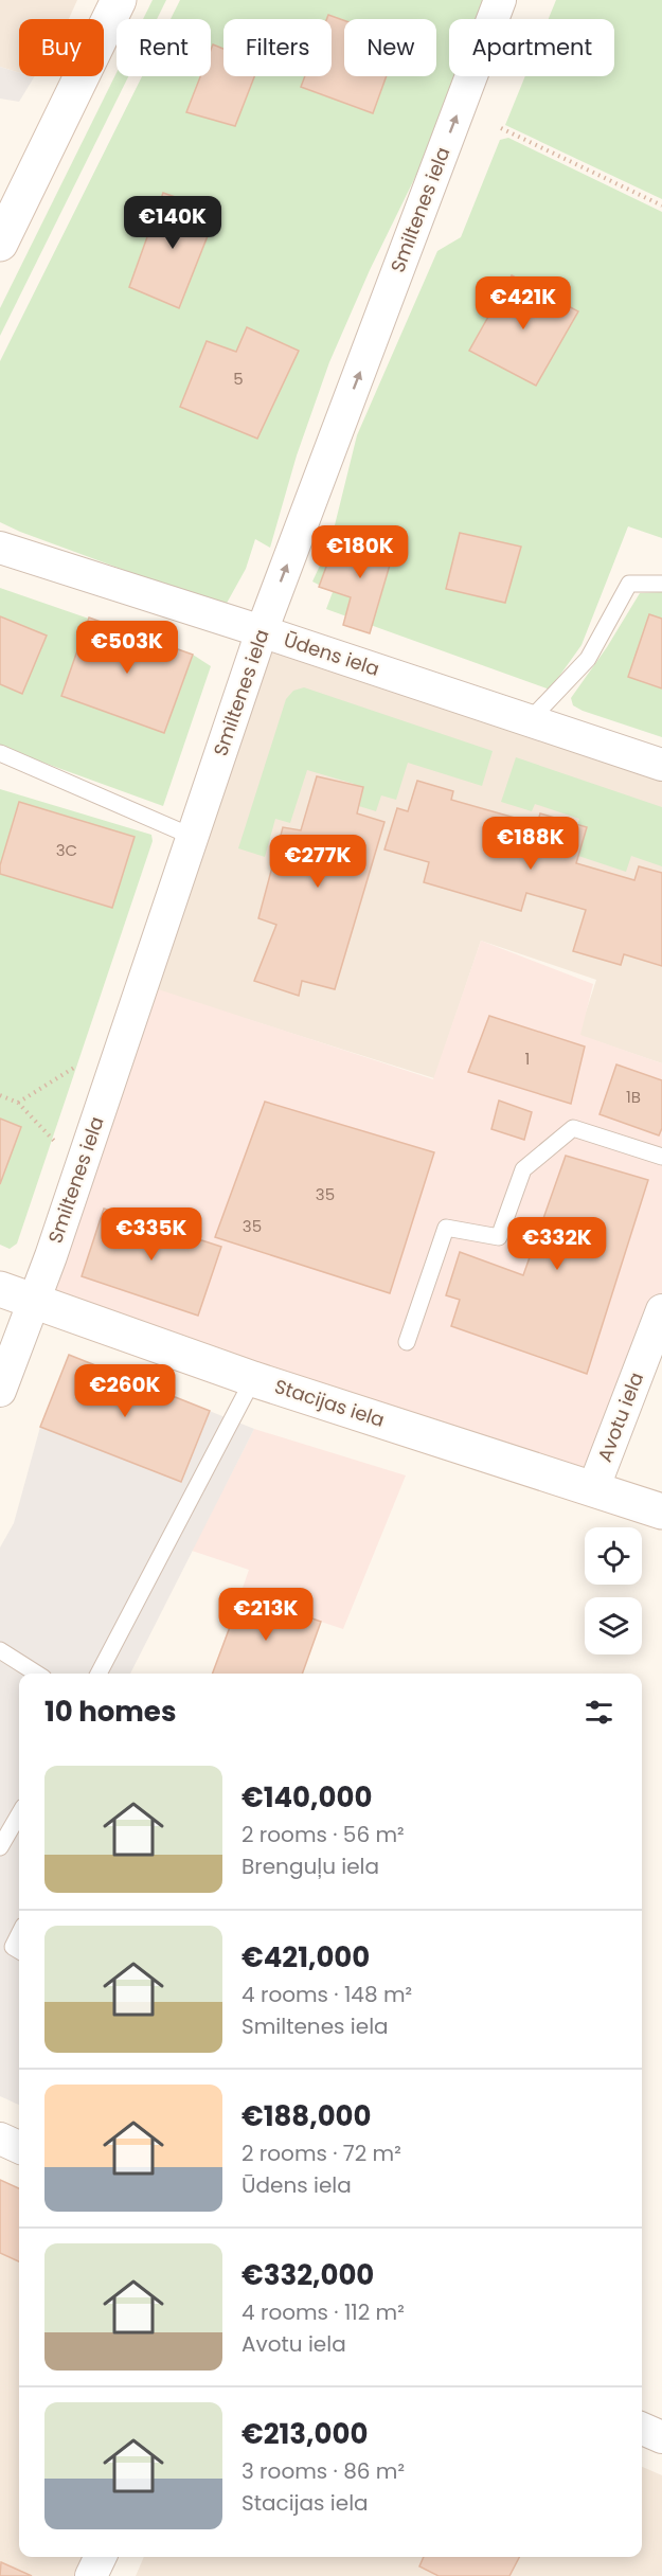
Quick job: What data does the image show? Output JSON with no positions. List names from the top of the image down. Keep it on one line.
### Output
{"streets":{"main road":["Stacijas iela"],"street":["Smiltenes iela","Ūdens iela","Avotu iela"]},"crossings":[["Smiltenes iela","Ūdens iela"],["Smiltenes iela","Stacijas iela"],["Stacijas iela","Avotu iela"]],"one_way":["Smiltenes iela"],"house_numbers":["5","3C","1","1B","35","35"],"page":{"chip":["Buy","Rent","Filters","New","Apartment"],"price":["€140K","€421K","€180K","€503K","€188K","€277K","€335K","€332K","€260K","€213K"],"heading":"10 homes","list":[{"name":"€140,000","note":"2 rooms · 56 m² · Brenguļu iela"},{"name":"€421,000","note":"4 rooms · 148 m² · Smiltenes iela"},{"name":"€188,000","note":"2 rooms · 72 m² · Ūdens iela"},{"name":"€332,000","note":"4 rooms · 112 m² · Avotu iela"},{"name":"€213,000","note":"3 rooms · 86 m² · Stacijas iela"}]}}
